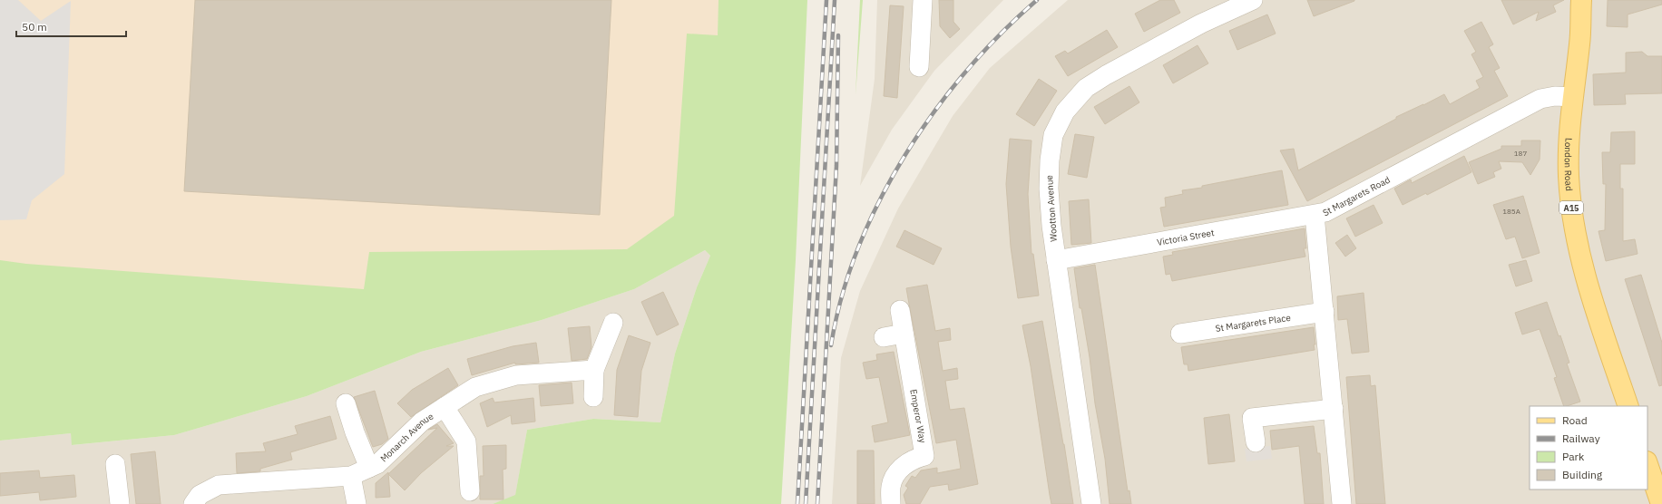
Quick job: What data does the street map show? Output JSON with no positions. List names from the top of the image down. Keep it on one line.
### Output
{"streets":{"main road":["London Road","A15"],"street":["St Margarets Road","Wootton Avenue","Victoria Street","St Margarets Place","Emperor Way","Monarch Avenue"]},"crossings":[["London Road","St Margarets Road"],["St Margarets Road","Victoria Street"],["St Margarets Road","St Margarets Place"],["Wootton Avenue","Victoria Street"]],"house_numbers":["187","185A"],"legend":["Road","Railway","Park","Building"],"scale_bar":"50 m"}
